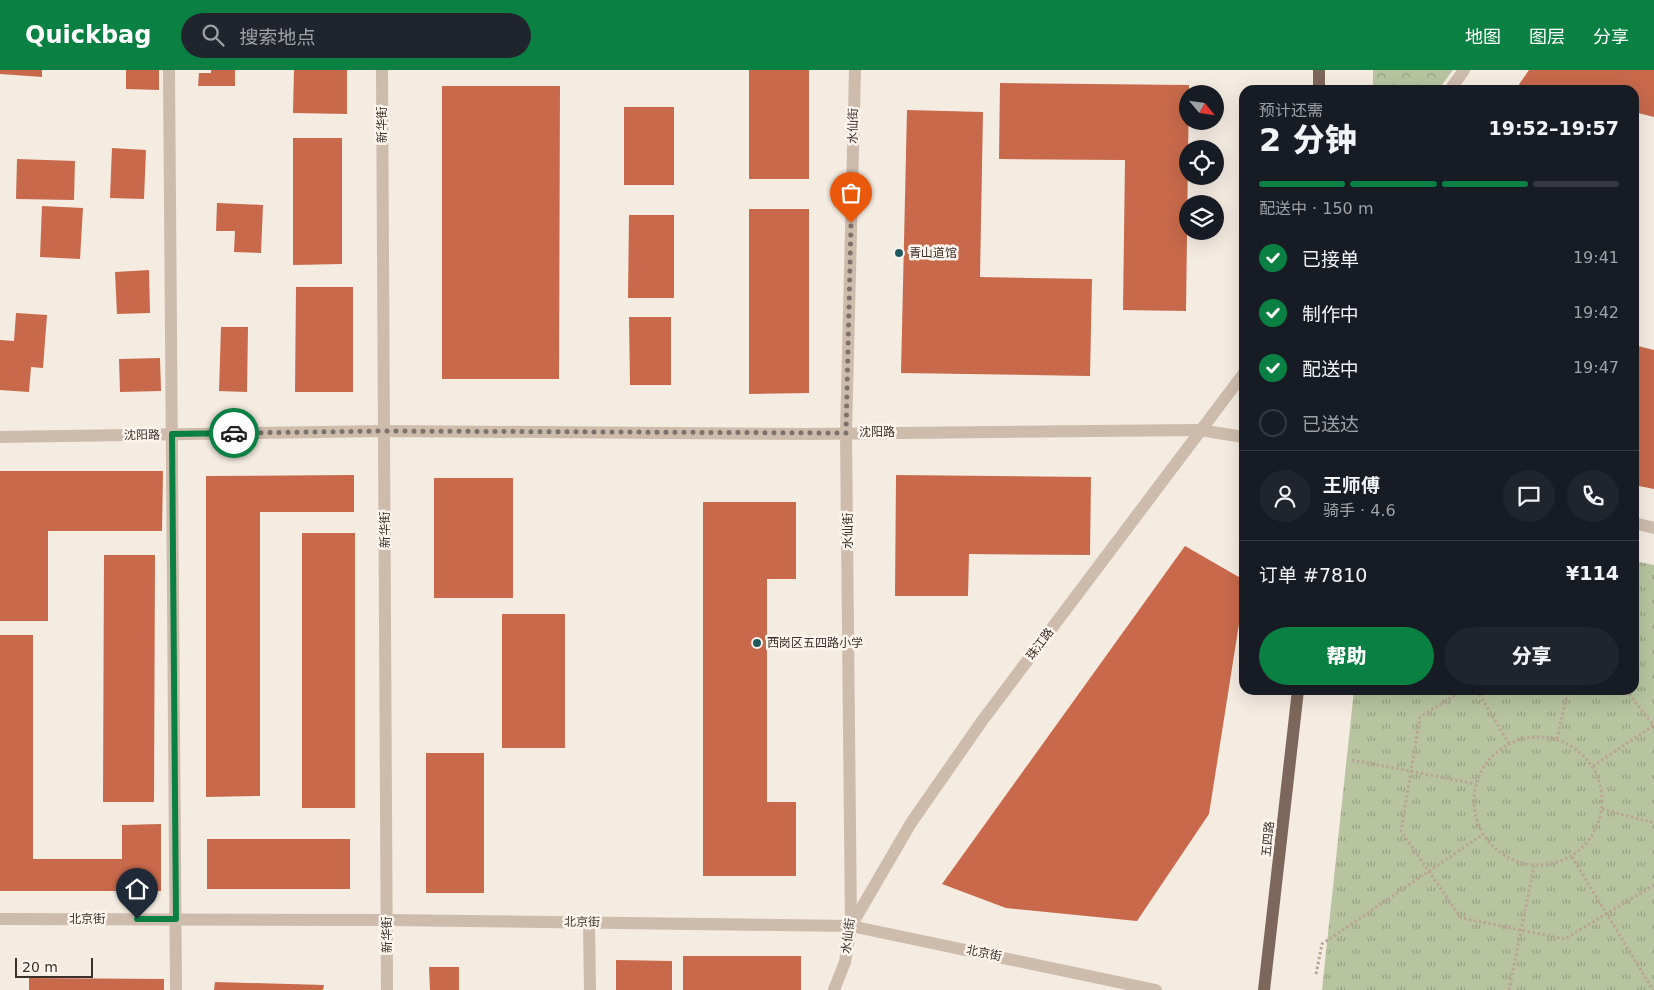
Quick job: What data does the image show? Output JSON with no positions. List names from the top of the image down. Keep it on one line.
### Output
{"streets":{"main road":["五四路"],"street":["新华街","水仙街","沈阳路","珠江路","北京街"]},"crossings":[["新华街","沈阳路"],["新华街","北京街"],["水仙街","沈阳路"],["水仙街","珠江路"],["水仙街","北京街"],["沈阳路","珠江路"],["珠江路","北京街"]],"places":["青山道馆","西岗区五四路小学"],"scale_bar":"20 m","north":"bottom right","page":{"header":"Quickbag","search":"搜索地点","nav":["地图","图层","分享"],"heading":["2 分钟","预计还需","19:52–19:57"],"panel":["王师傅","骑手 · 4.6","订单 #7810","¥114"],"bar":"配送中 · 150 m","list":[["已接单","19:41"],["制作中","19:42"],["配送中","19:47"],"已送达"],"buttons":["帮助","分享"],"scale":"20 m"}}
